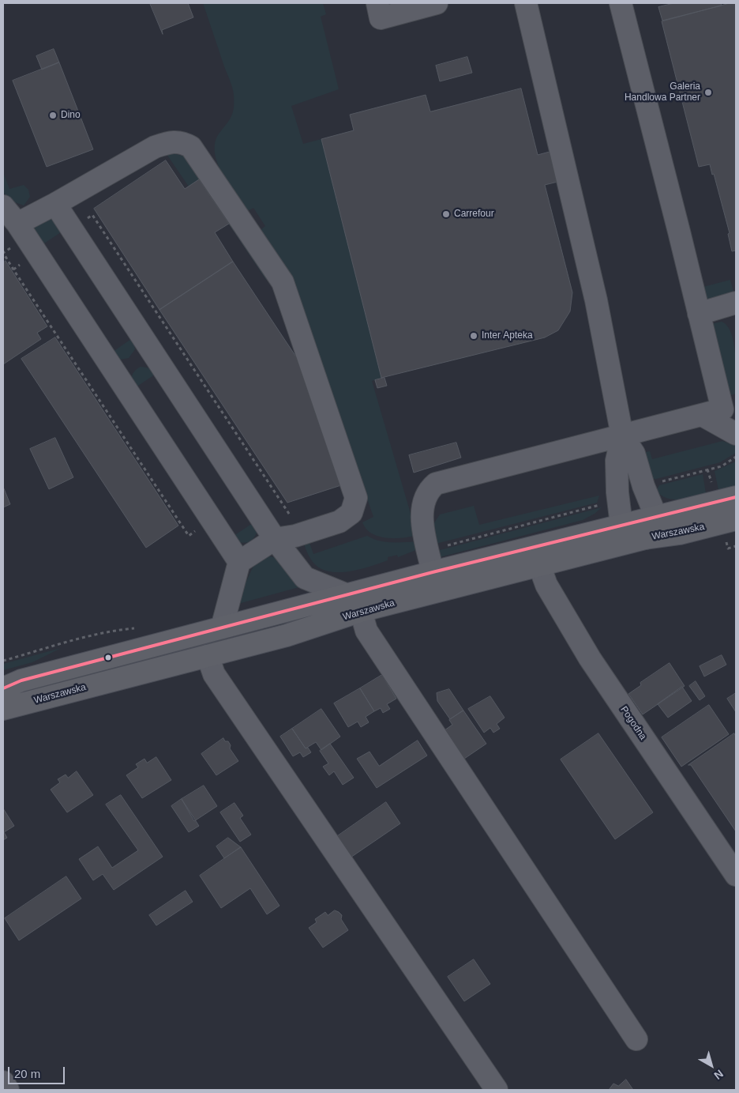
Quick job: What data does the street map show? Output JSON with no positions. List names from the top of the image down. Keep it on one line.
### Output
{"streets":{"main road":["Warszawska"],"street":["Pogodna"]},"crossings":[["Warszawska","Pogodna"]],"places":["Galeria Handlowa Partner","Dino","Carrefour","Inter Apteka"],"scale_bar":"20 m","north":"bottom right"}
